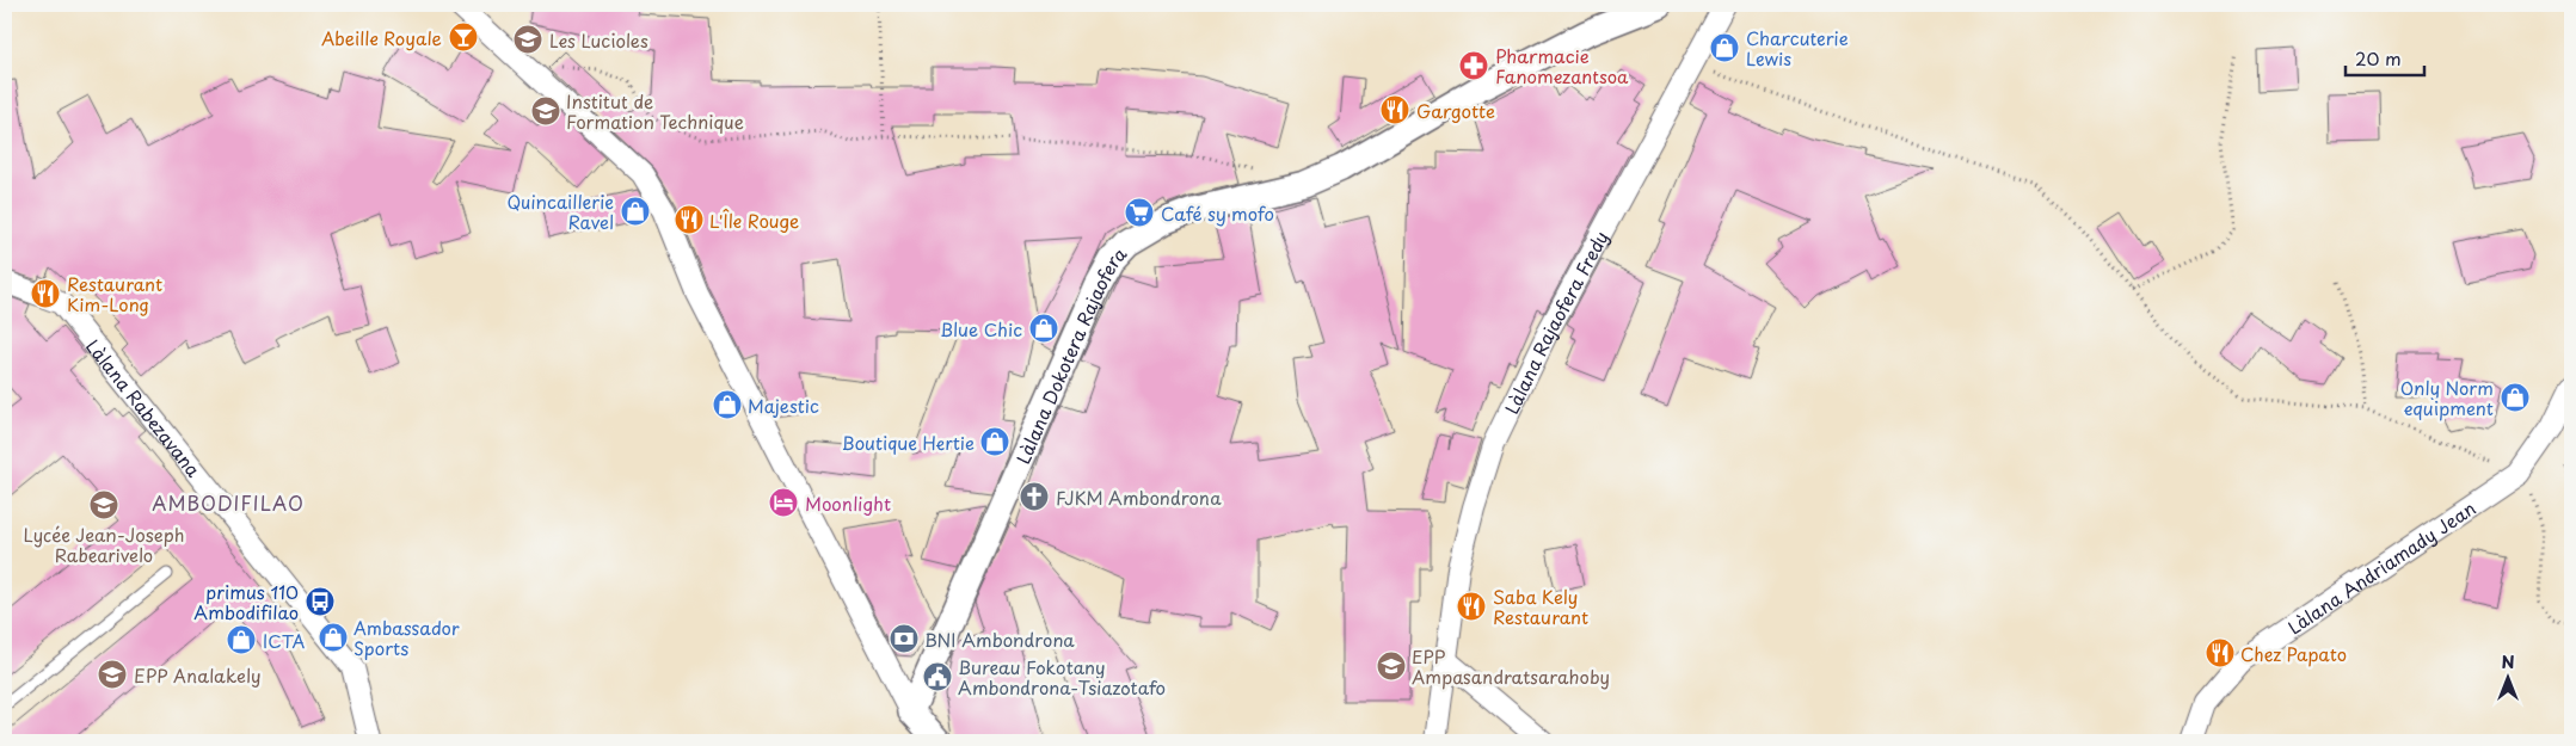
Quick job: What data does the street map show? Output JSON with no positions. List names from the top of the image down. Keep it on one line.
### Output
{"streets":{"street":["Làlana Rajaofera Fredy","Làlana Dokotera Rajaofera","Làlana Rabezavana","Làlana Andriamady Jean"]},"districts":["AMBODIFILAO"],"places":{"bar":["Abeille Royale"],"school or university":["Les Lucioles","Institut de Formation Technique","Lycée Jean-Joseph Rabearivelo","EPP Ampasandratsarahoby","EPP Analakely"],"shop":["Charcuterie Lewis","Quincaillerie Ravel","Blue Chic","Only Norm equipment","Majestic","Boutique Hertie","Ambassador Sports","ICTA"],"pharmacy":["Pharmacie Fanomezantsoa"],"restaurant":["Gargotte","L'Île Rouge","Restaurant Kim-Long","Saba Kely Restaurant","Chez Papato"],"supermarket":["Café sy mofo"],"church":["FJKM Ambondrona"],"hotel":["Moonlight"],"bus stop":["primus 110 Ambodifilao"],"bank":["BNI Ambondrona"],"public building":["Bureau Fokotany Ambondrona-Tsiazotafo"]},"scale_bar":"20 m","north":"top"}
